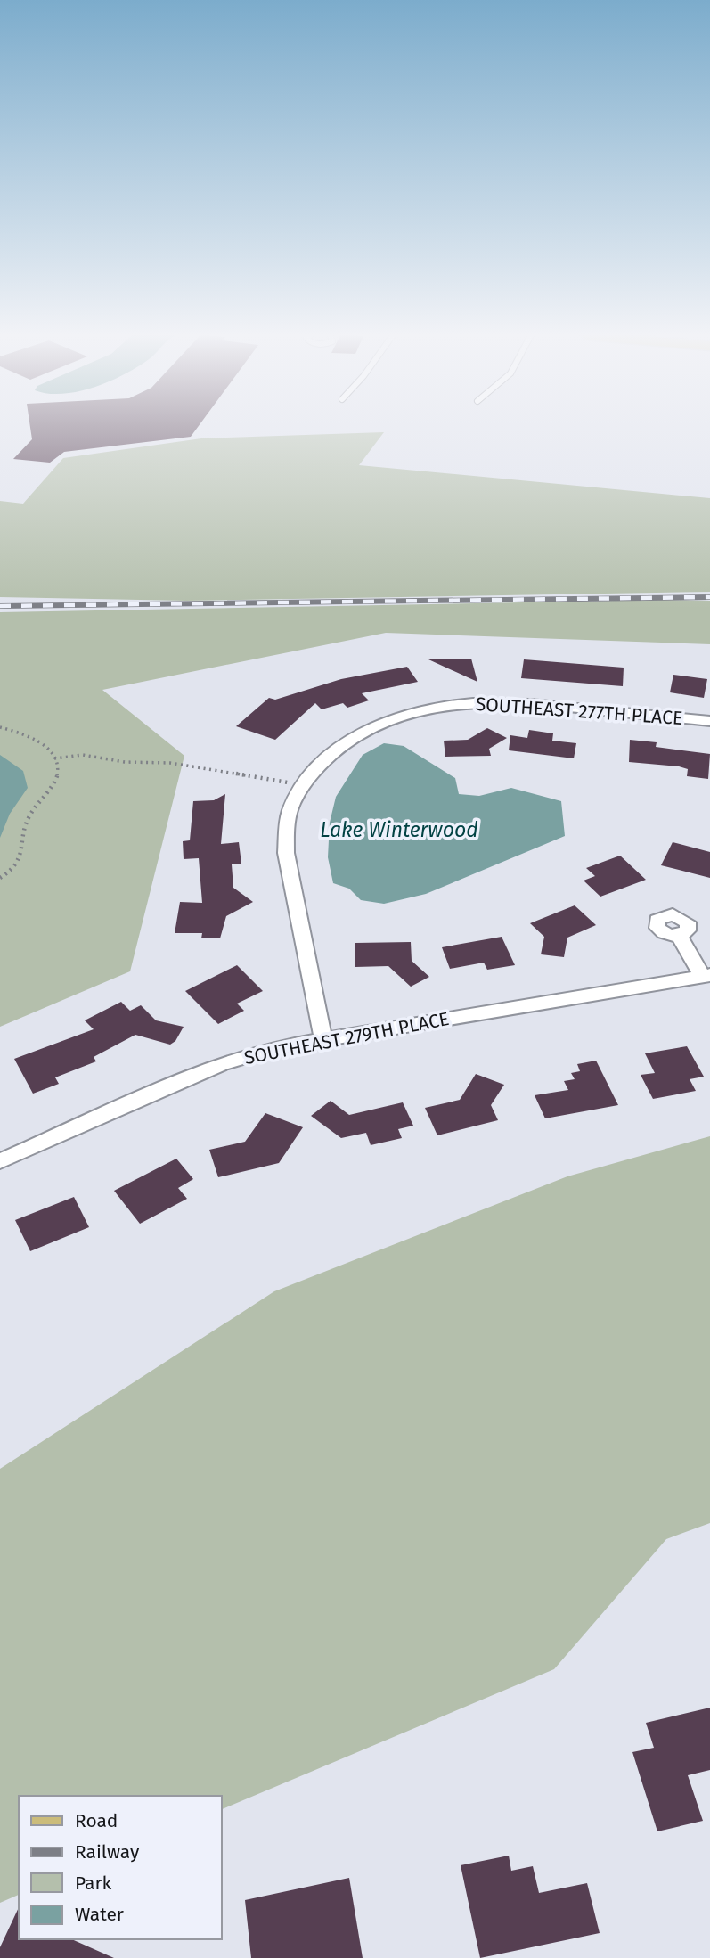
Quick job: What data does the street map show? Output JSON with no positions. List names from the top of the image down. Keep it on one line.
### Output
{"streets":{"street":["SOUTHEAST 277TH PLACE","SOUTHEAST 279TH PLACE"]},"water":["Lake Winterwood"],"legend":["Road","Railway","Park","Water"]}
